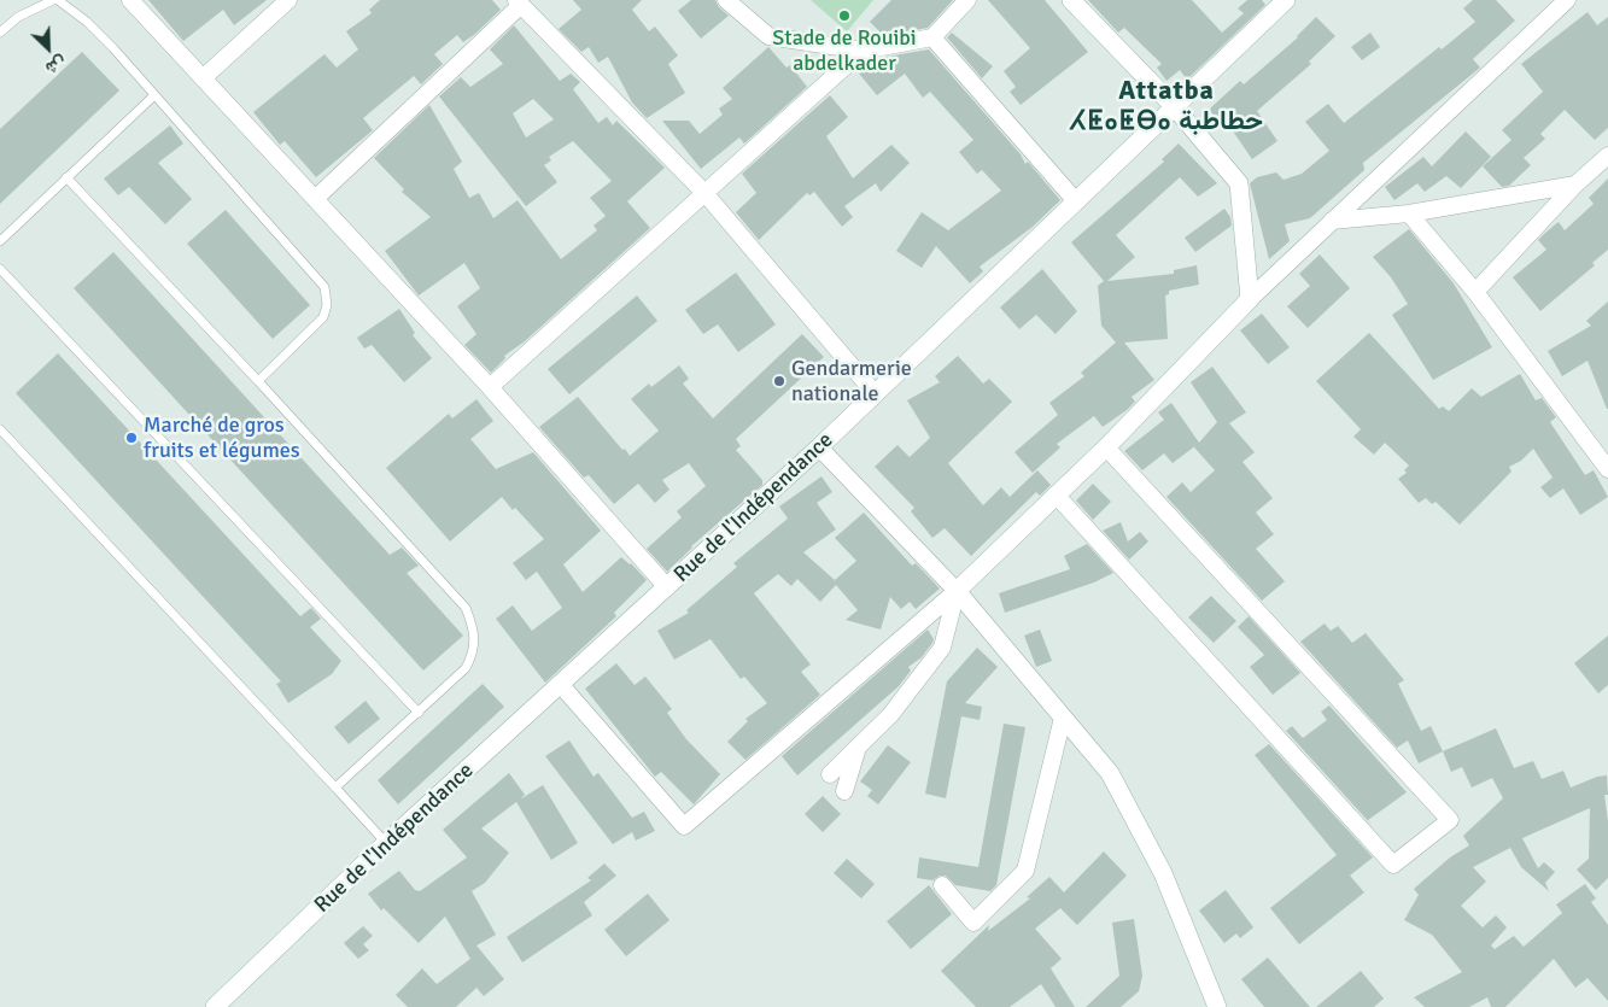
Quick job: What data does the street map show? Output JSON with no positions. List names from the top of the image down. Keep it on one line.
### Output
{"streets":{"main road":["Rue de l'Indépendance"]},"districts":["Attatba ⵃⵟⴰⵟⴱⴰ حطاطبة"],"places":["Stade de Rouibi abdelkader","Gendarmerie nationale","Marché de gros fruits et légumes"],"north":"bottom right"}
